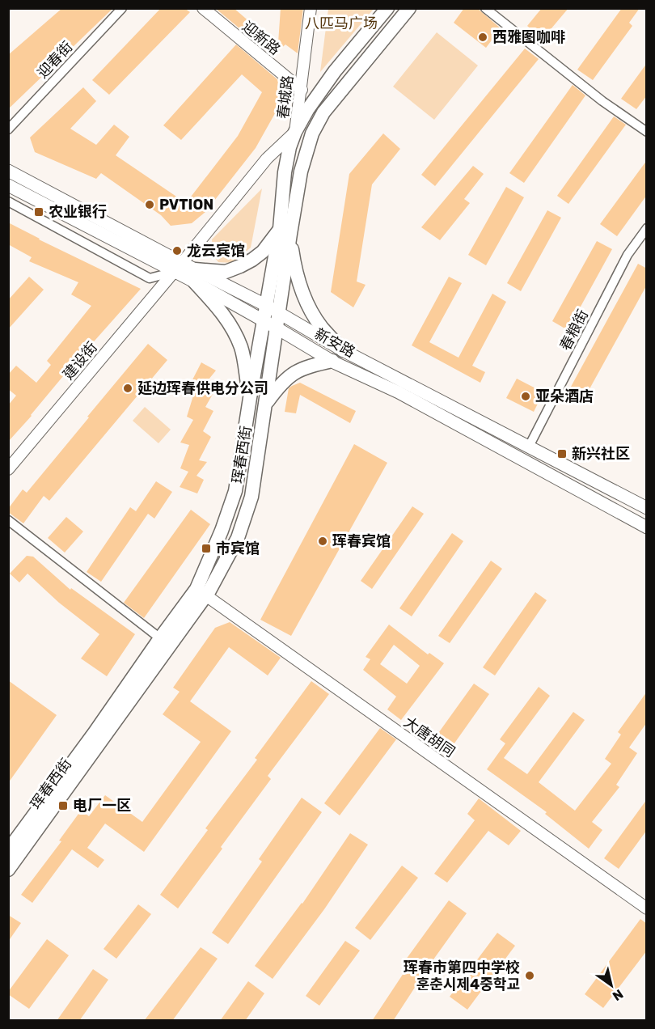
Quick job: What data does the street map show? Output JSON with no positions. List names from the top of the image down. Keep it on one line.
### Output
{"streets":{"main road":["新安路","珲春西街"],"street":["迎新路","迎春街","春城路","春粮街","建设街","大唐胡同"]},"crossings":[["迎新路","春城路"],["春城路","建设街"],["春城路","珲春西街"],["春粮街","新安路"],["新安路","建设街"],["新安路","珲春西街"],["建设街","珲春西街"],["珲春西街","大唐胡同"]],"parks":["八匹马广场"],"places":{"other":["西雅图咖啡","PVTION","龙云宾馆","延边珲春供电分公司","亚朵酒店","珲春宾馆","珲春市第四中学校 훈춘시제4중학교"],"transit":["农业银行","新兴社区","市宾馆","电厂一区"]},"north":"bottom right"}
